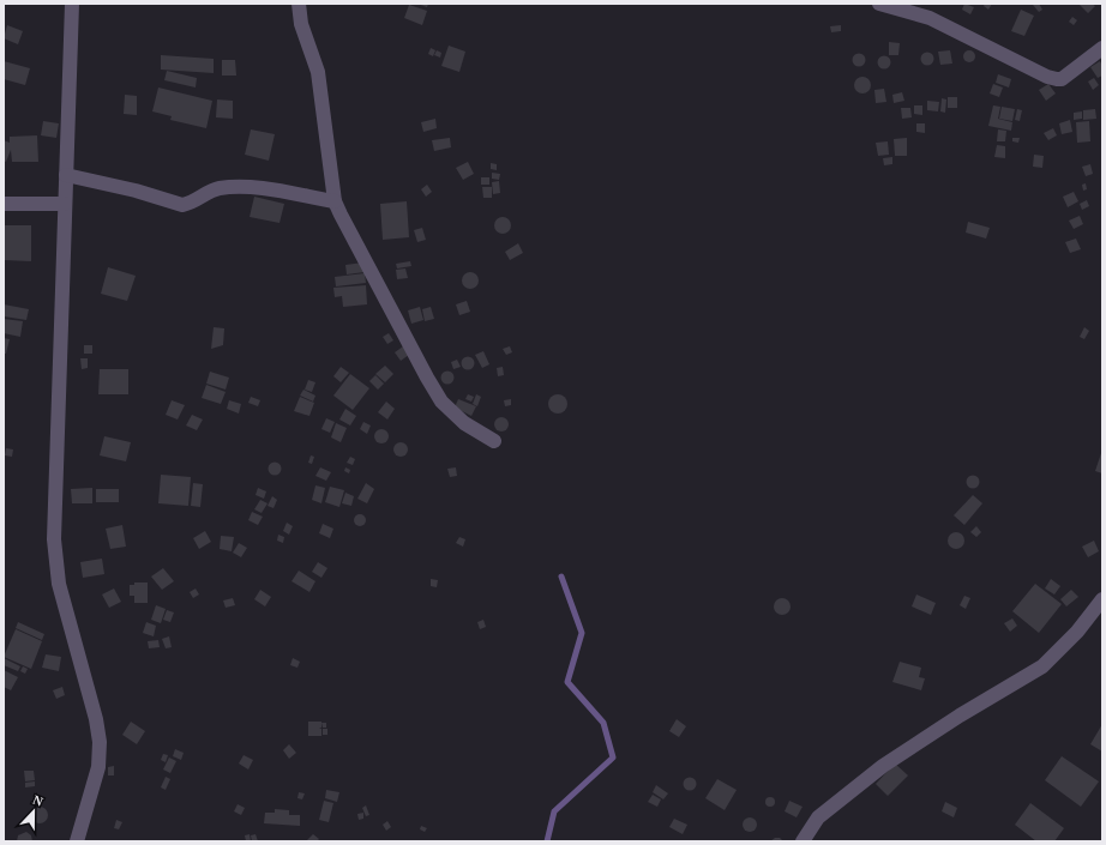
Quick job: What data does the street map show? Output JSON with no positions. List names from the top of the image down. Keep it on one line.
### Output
{"north":"top"}
